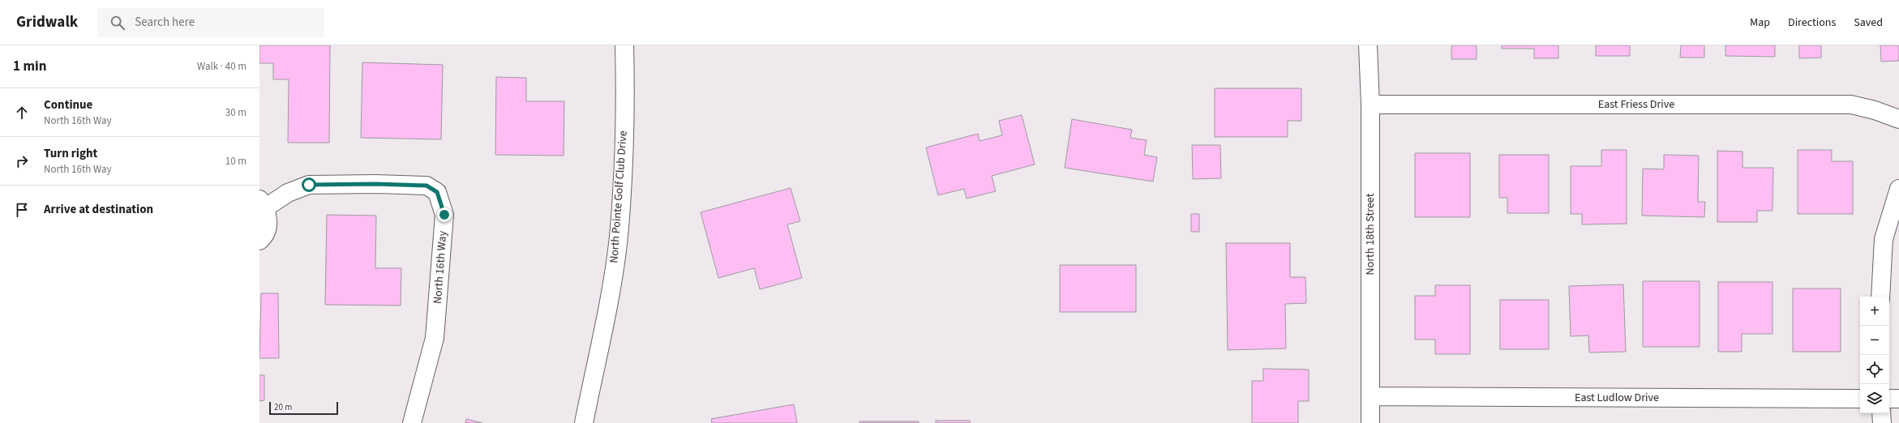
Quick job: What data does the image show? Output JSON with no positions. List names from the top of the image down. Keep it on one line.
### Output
{"streets":{"street":["East Friess Drive","North Pointe Golf Club Drive","North 18th Street","North 16th Way","East Ludlow Drive"]},"crossings":[["East Friess Drive","North 18th Street"],["North 18th Street","East Ludlow Drive"]],"scale_bar":"20 m","page":{"header":"Gridwalk","search":"Search here","nav":["Map","Directions","Saved"],"heading":["1 min","Walk · 40 m"],"list":[["Continue","North 16th Way","30 m"],["Turn right","North 16th Way","10 m"],"Arrive at destination"],"map_buttons":["+","−"],"scale":"20 m"}}
